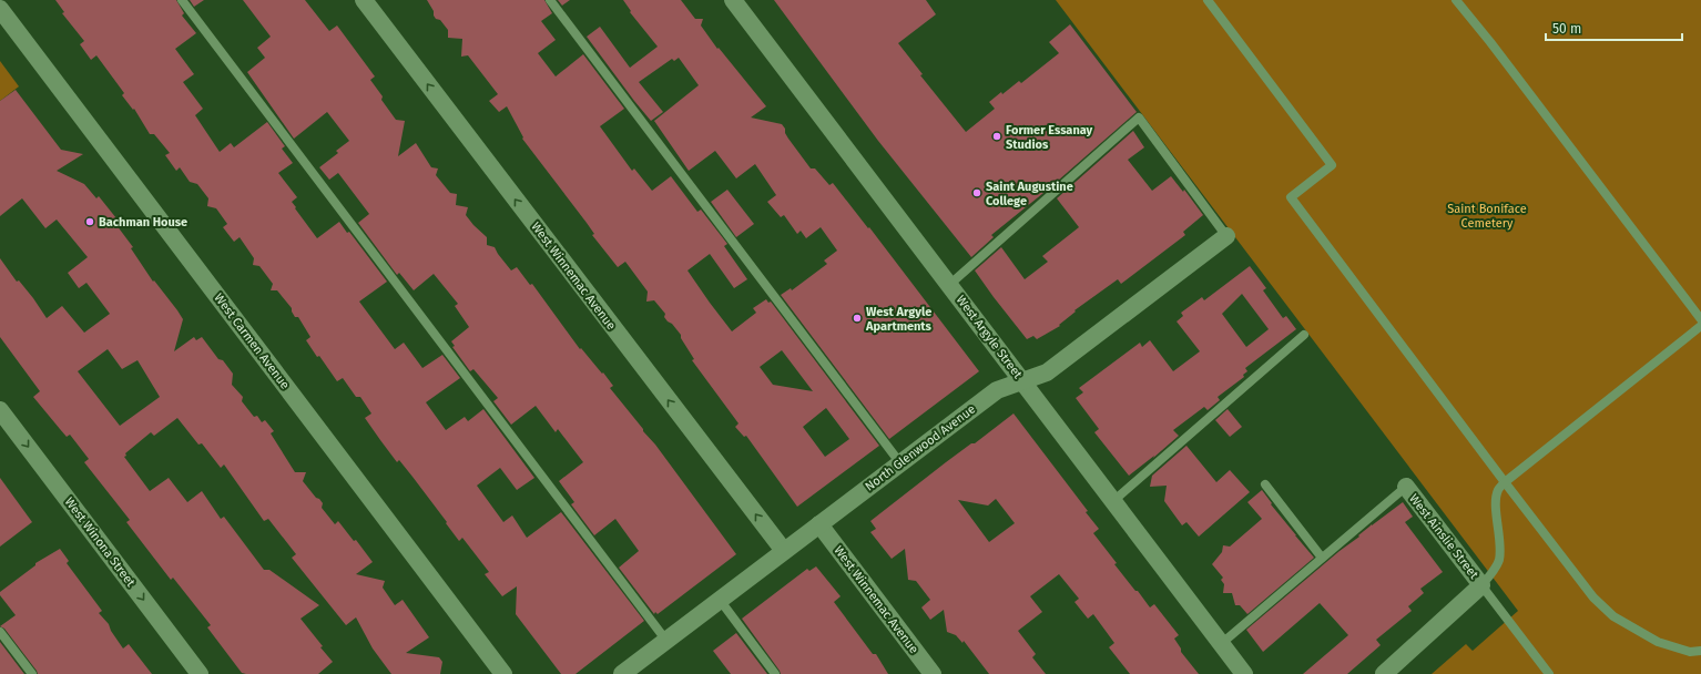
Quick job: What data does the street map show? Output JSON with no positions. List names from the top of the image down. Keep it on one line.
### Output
{"streets":{"street":["West Winnemac Avenue","West Argyle Street","West Carmen Avenue","North Glenwood Avenue","West Ainslie Street","West Winona Street"]},"crossings":[["West Winnemac Avenue","North Glenwood Avenue"],["West Argyle Street","North Glenwood Avenue"]],"one_way":["West Winnemac Avenue","West Winona Street"],"parks":["Saint Boniface Cemetery"],"places":["Former Essanay Studios","Saint Augustine College","Bachman House","West Argyle Apartments"],"scale_bar":"50 m"}
